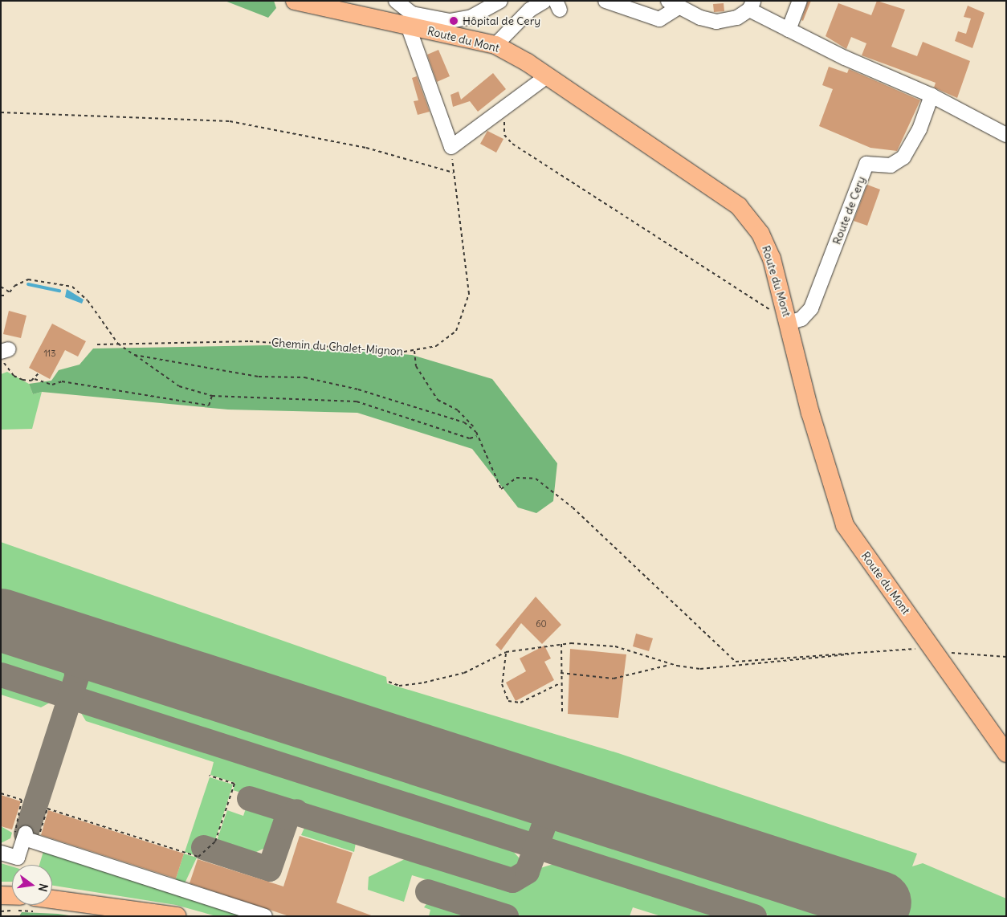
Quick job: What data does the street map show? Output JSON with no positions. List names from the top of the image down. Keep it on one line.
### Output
{"streets":{"main road":["Route du Mont"],"street":["Route de Cery"],"path":["Chemin du Chalet-Mignon"]},"crossings":[["Route du Mont","Route de Cery"]],"places":["Hôpital de Cery"],"house_numbers":["113","60"],"north":"right"}
